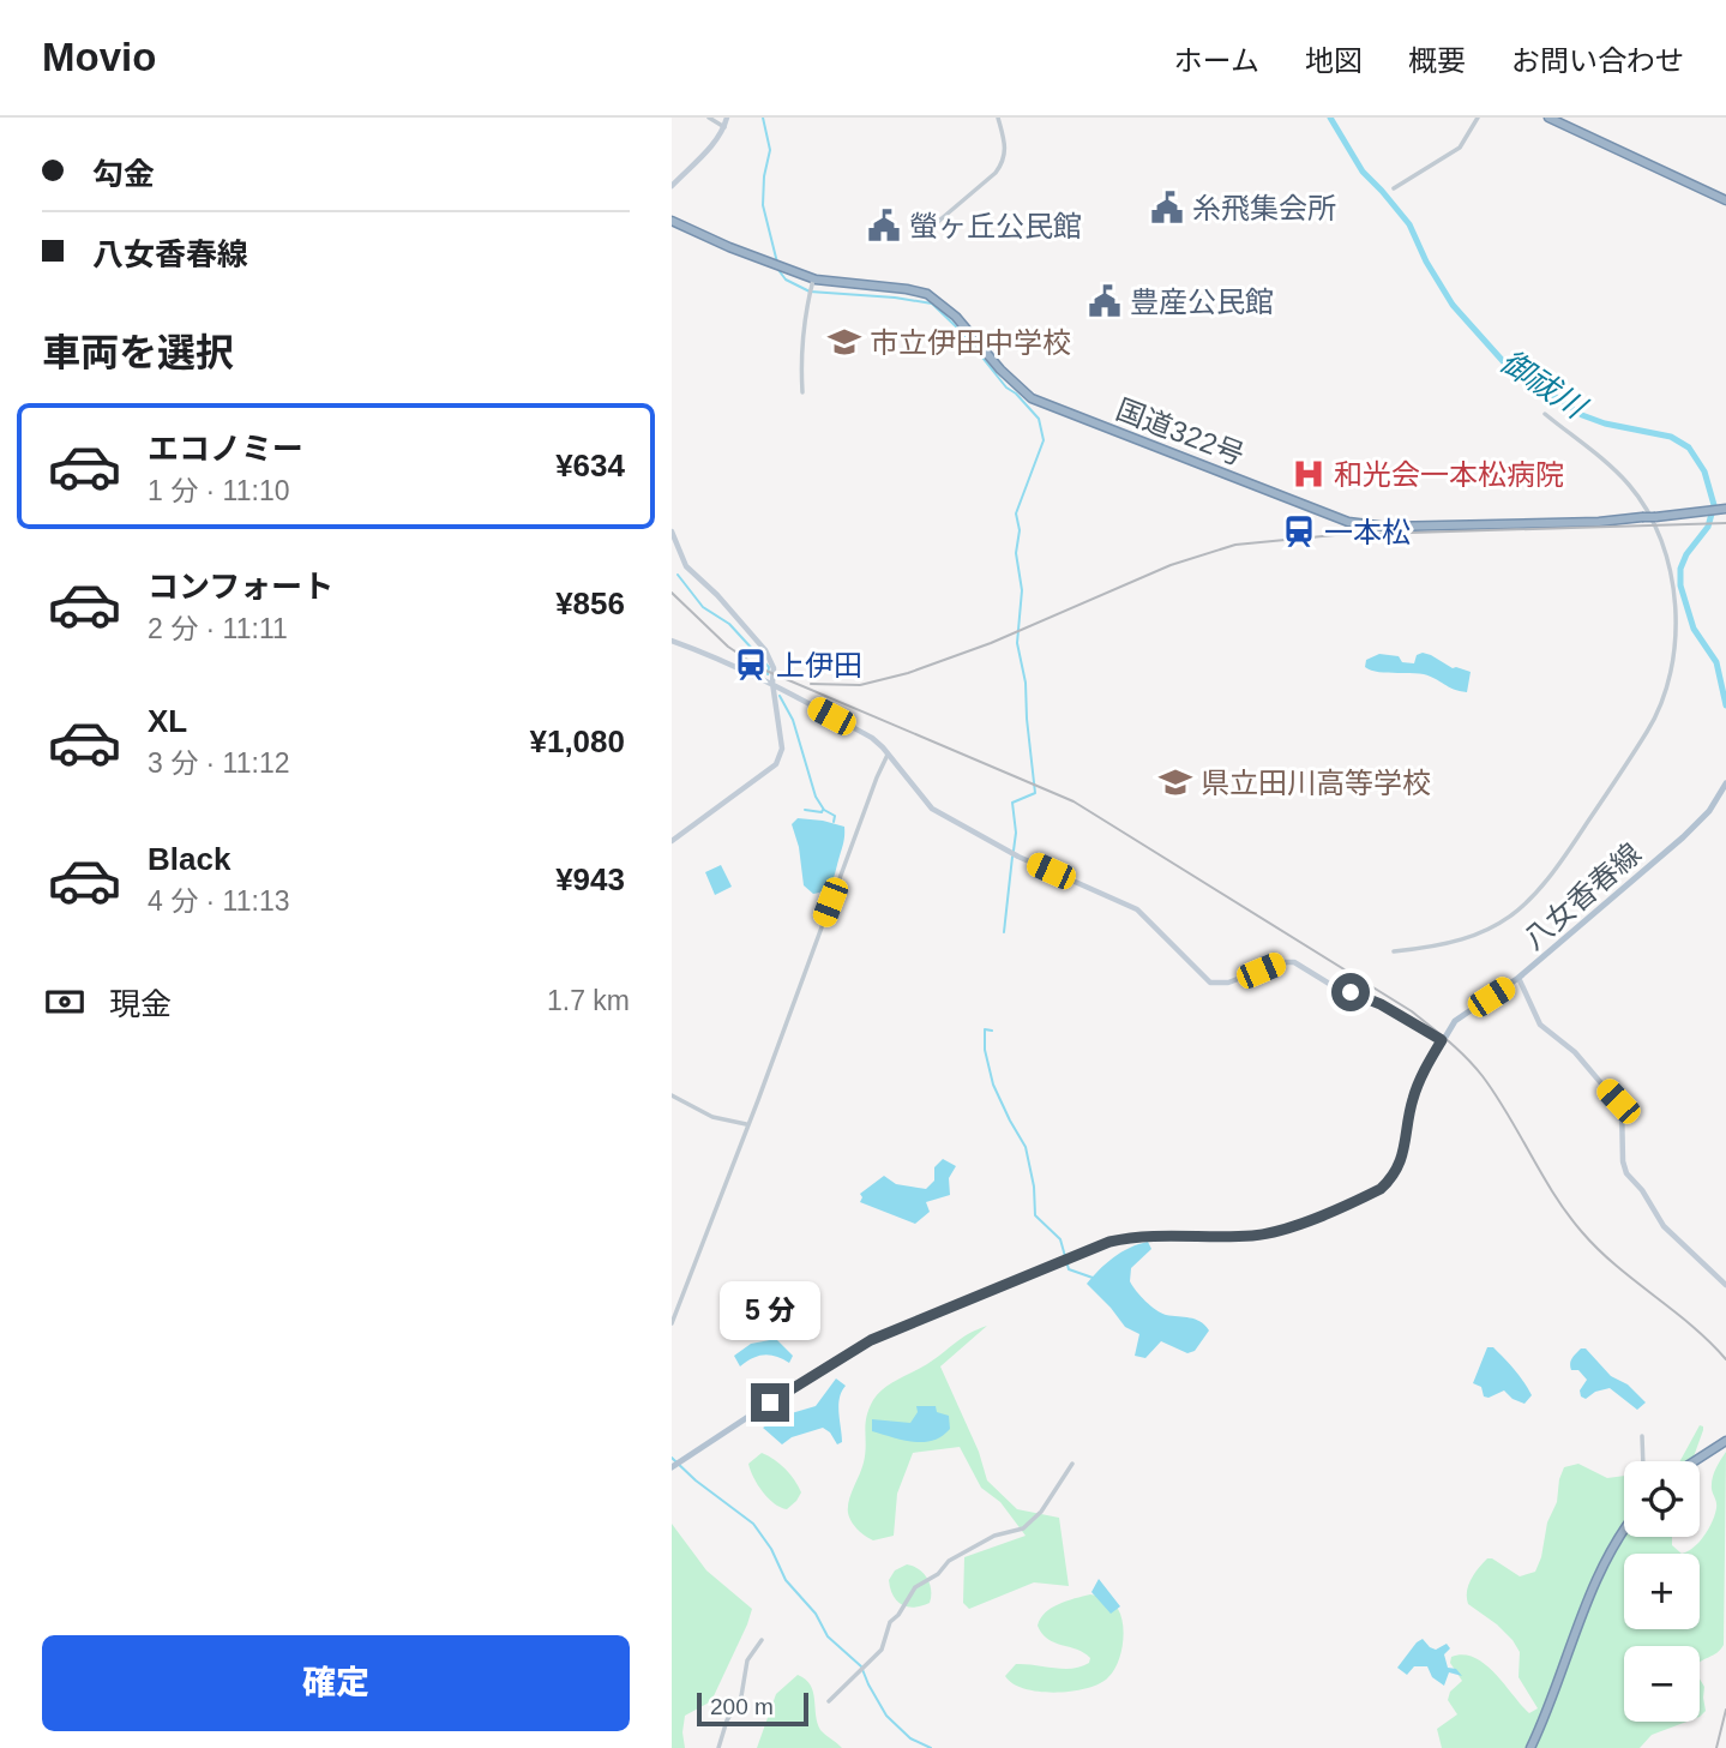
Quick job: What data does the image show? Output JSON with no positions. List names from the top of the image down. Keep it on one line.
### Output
{"streets":{"highway":["国道322号"],"main road":["八女香春線"]},"water":["御祓川"],"places":{"public building":["糸飛集会所","螢ヶ丘公民館","豊産公民館"],"school or university":["市立伊田中学校","県立田川高等学校"],"hospital":["和光会一本松病院"],"station":["一本松","上伊田"]},"scale_bar":"200 m","page":{"header":"Movio","nav":["ホーム","地図","概要","お問い合わせ"],"banner":["勾金","八女香春線"],"heading":"車両を選択","list":[{"name":"エコノミー","note":"1 分 · 11:10","value":"¥634"},{"name":"コンフォート","note":"2 分 · 11:11","value":"¥856"},{"name":"XL","note":"3 分 · 11:12","value":"¥1,080"},{"name":"Black","note":"4 分 · 11:13","value":"¥943"}],"pay":["現金","1.7 km"],"bubble":"5 分","map_buttons":["+","−"],"buttons":"確定","scale":"200 m"}}
